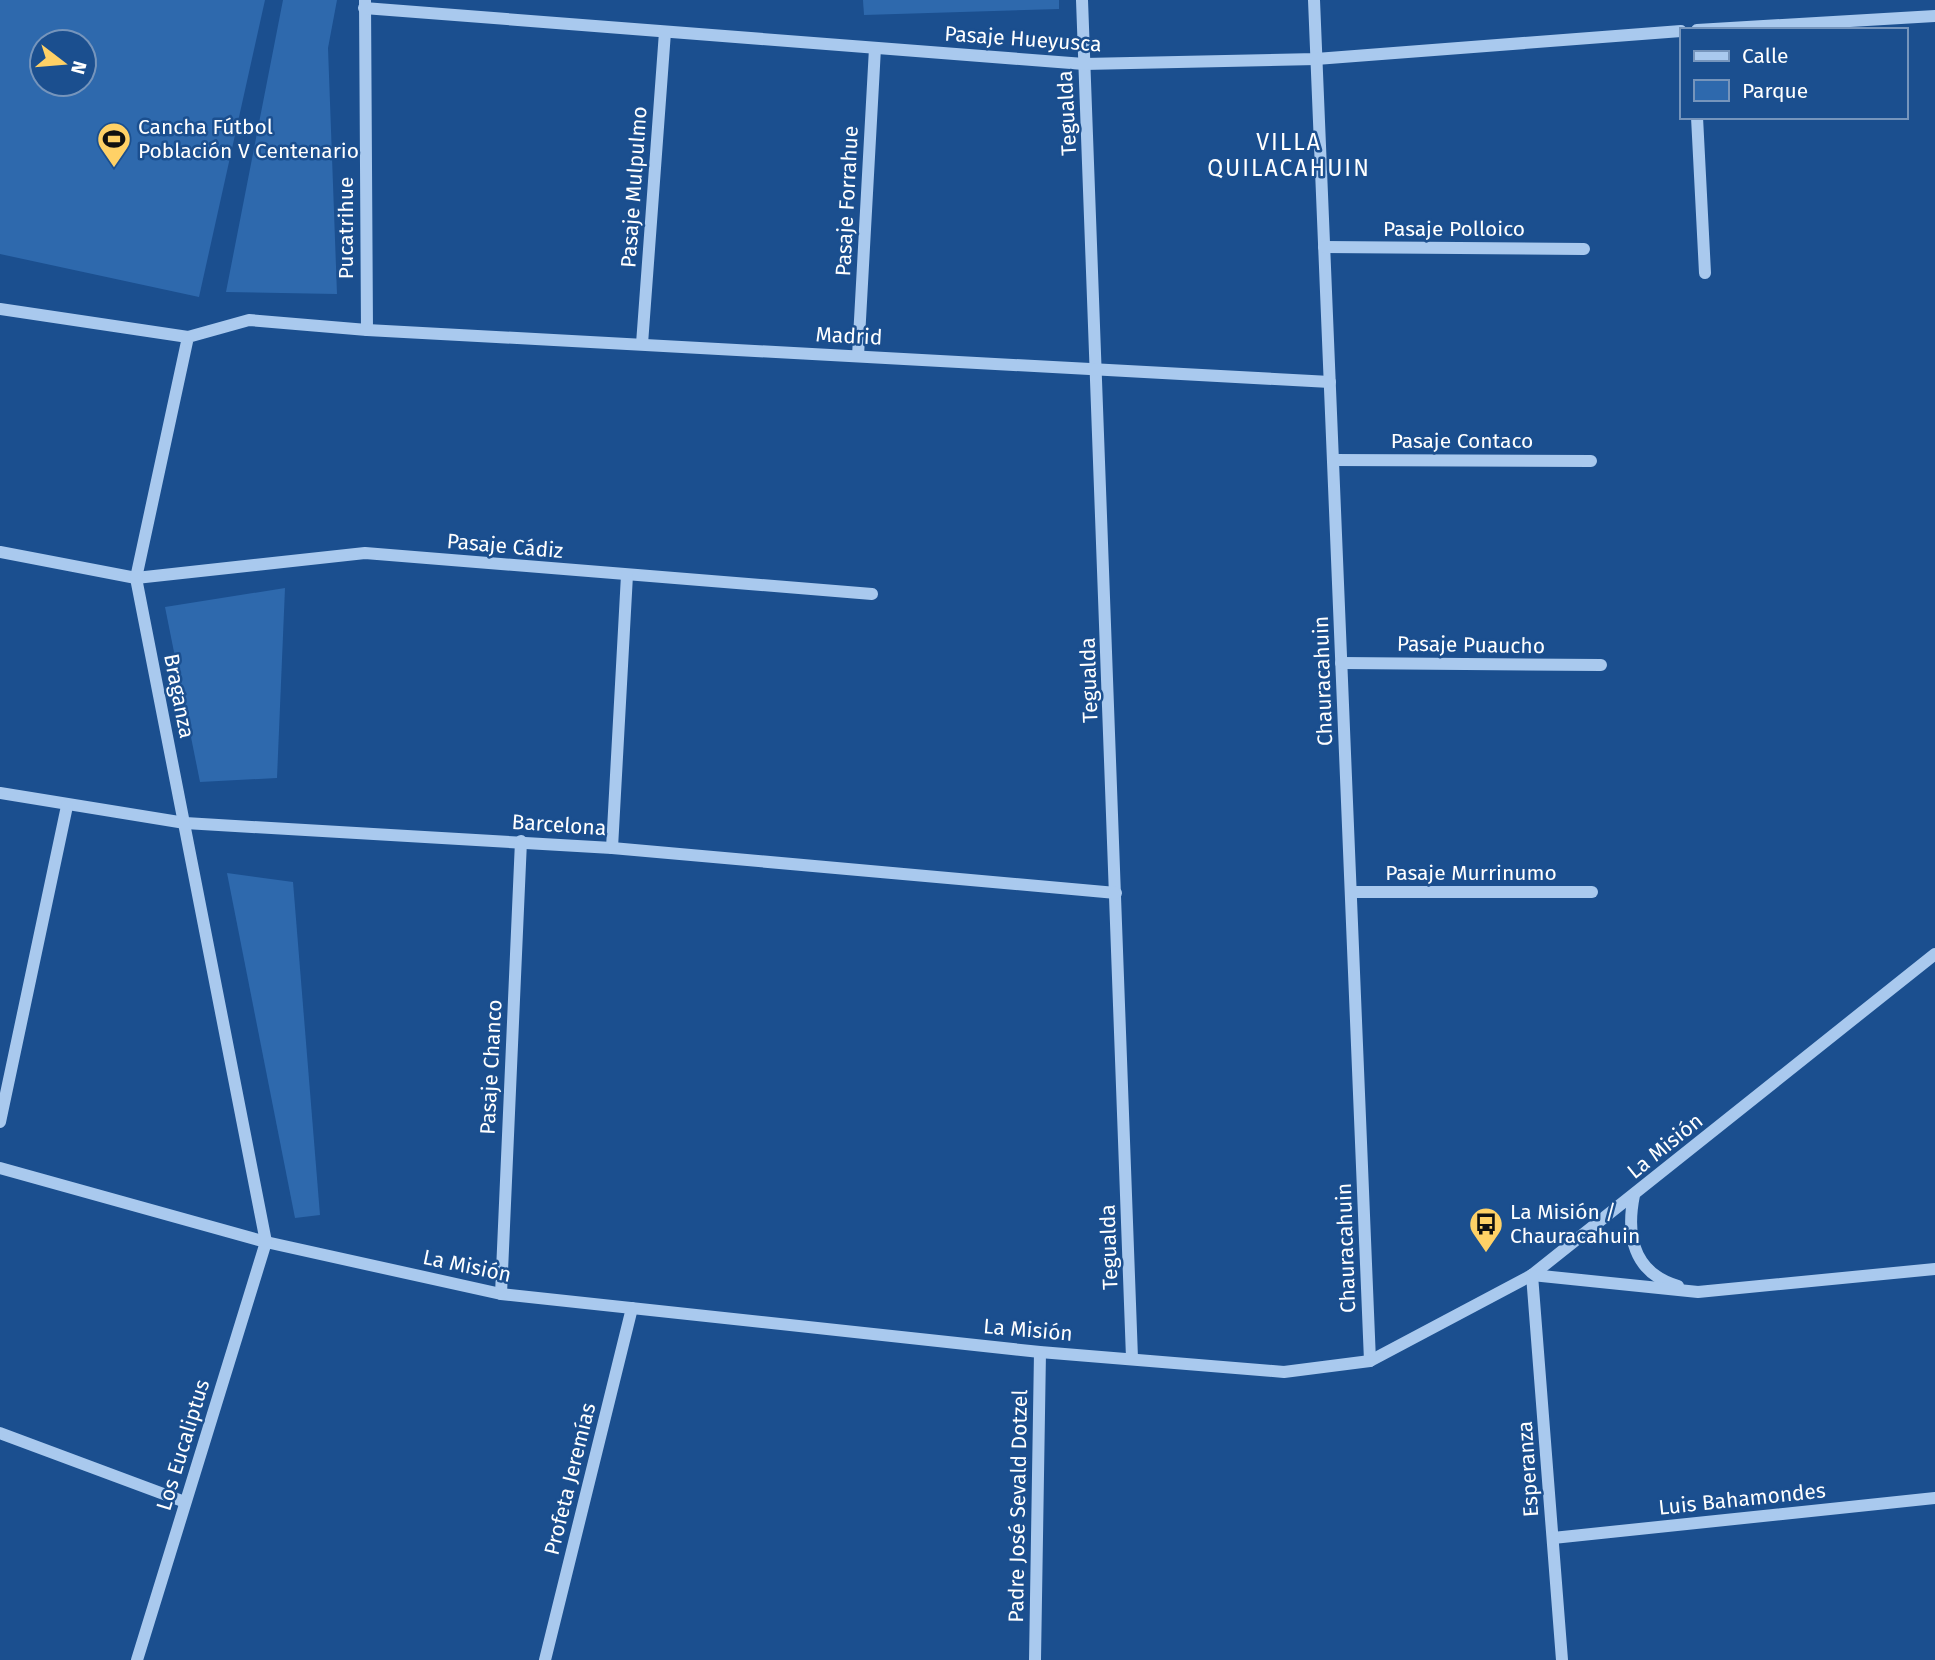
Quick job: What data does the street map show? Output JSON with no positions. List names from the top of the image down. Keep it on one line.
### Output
{"streets":{"street":["Pasaje Hueyusca","Tegualda","Pasaje Mulpulmo","Pasaje Forrahue","Pucatrihue","Pasaje Polloico","Madrid","Pasaje Contaco","Pasaje Cádiz","Pasaje Puaucho","Chauracahuin","Braganza","Barcelona","Pasaje Murrinumo","Pasaje Chanco","La Misión","Los Eucaliptus","Esperanza","Profeta Jeremías","Luis Bahamondes","Padre José Sevald Dotzel"]},"crossings":[["Pasaje Hueyusca","Tegualda"],["Pasaje Hueyusca","Pasaje Mulpulmo"],["Pasaje Hueyusca","Pasaje Forrahue"],["Pasaje Hueyusca","Pucatrihue"],["Pasaje Hueyusca","Chauracahuin"],["Tegualda","Madrid"],["Tegualda","Barcelona"],["Tegualda","La Misión"],["Pasaje Mulpulmo","Madrid"],["Pasaje Forrahue","Madrid"],["Pucatrihue","Madrid"],["Pasaje Polloico","Chauracahuin"],["Madrid","Chauracahuin"],["Pasaje Contaco","Chauracahuin"],["Pasaje Cádiz","Braganza"],["Pasaje Puaucho","Chauracahuin"],["Chauracahuin","Pasaje Murrinumo"],["Chauracahuin","La Misión"],["Braganza","Barcelona"],["Braganza","La Misión"],["Braganza","Los Eucaliptus"],["Barcelona","Pasaje Chanco"],["Pasaje Chanco","La Misión"],["La Misión","Los Eucaliptus"],["La Misión","Esperanza"],["La Misión","Profeta Jeremías"],["La Misión","Padre José Sevald Dotzel"],["Esperanza","Luis Bahamondes"]],"districts":["VILLA QUILACAHUIN"],"places":{"sports":["Cancha Fútbol Población V Centenario"],"bus stop":["La Misión / Chauracahuin"]},"legend":["Calle","Parque"],"north":"right"}
